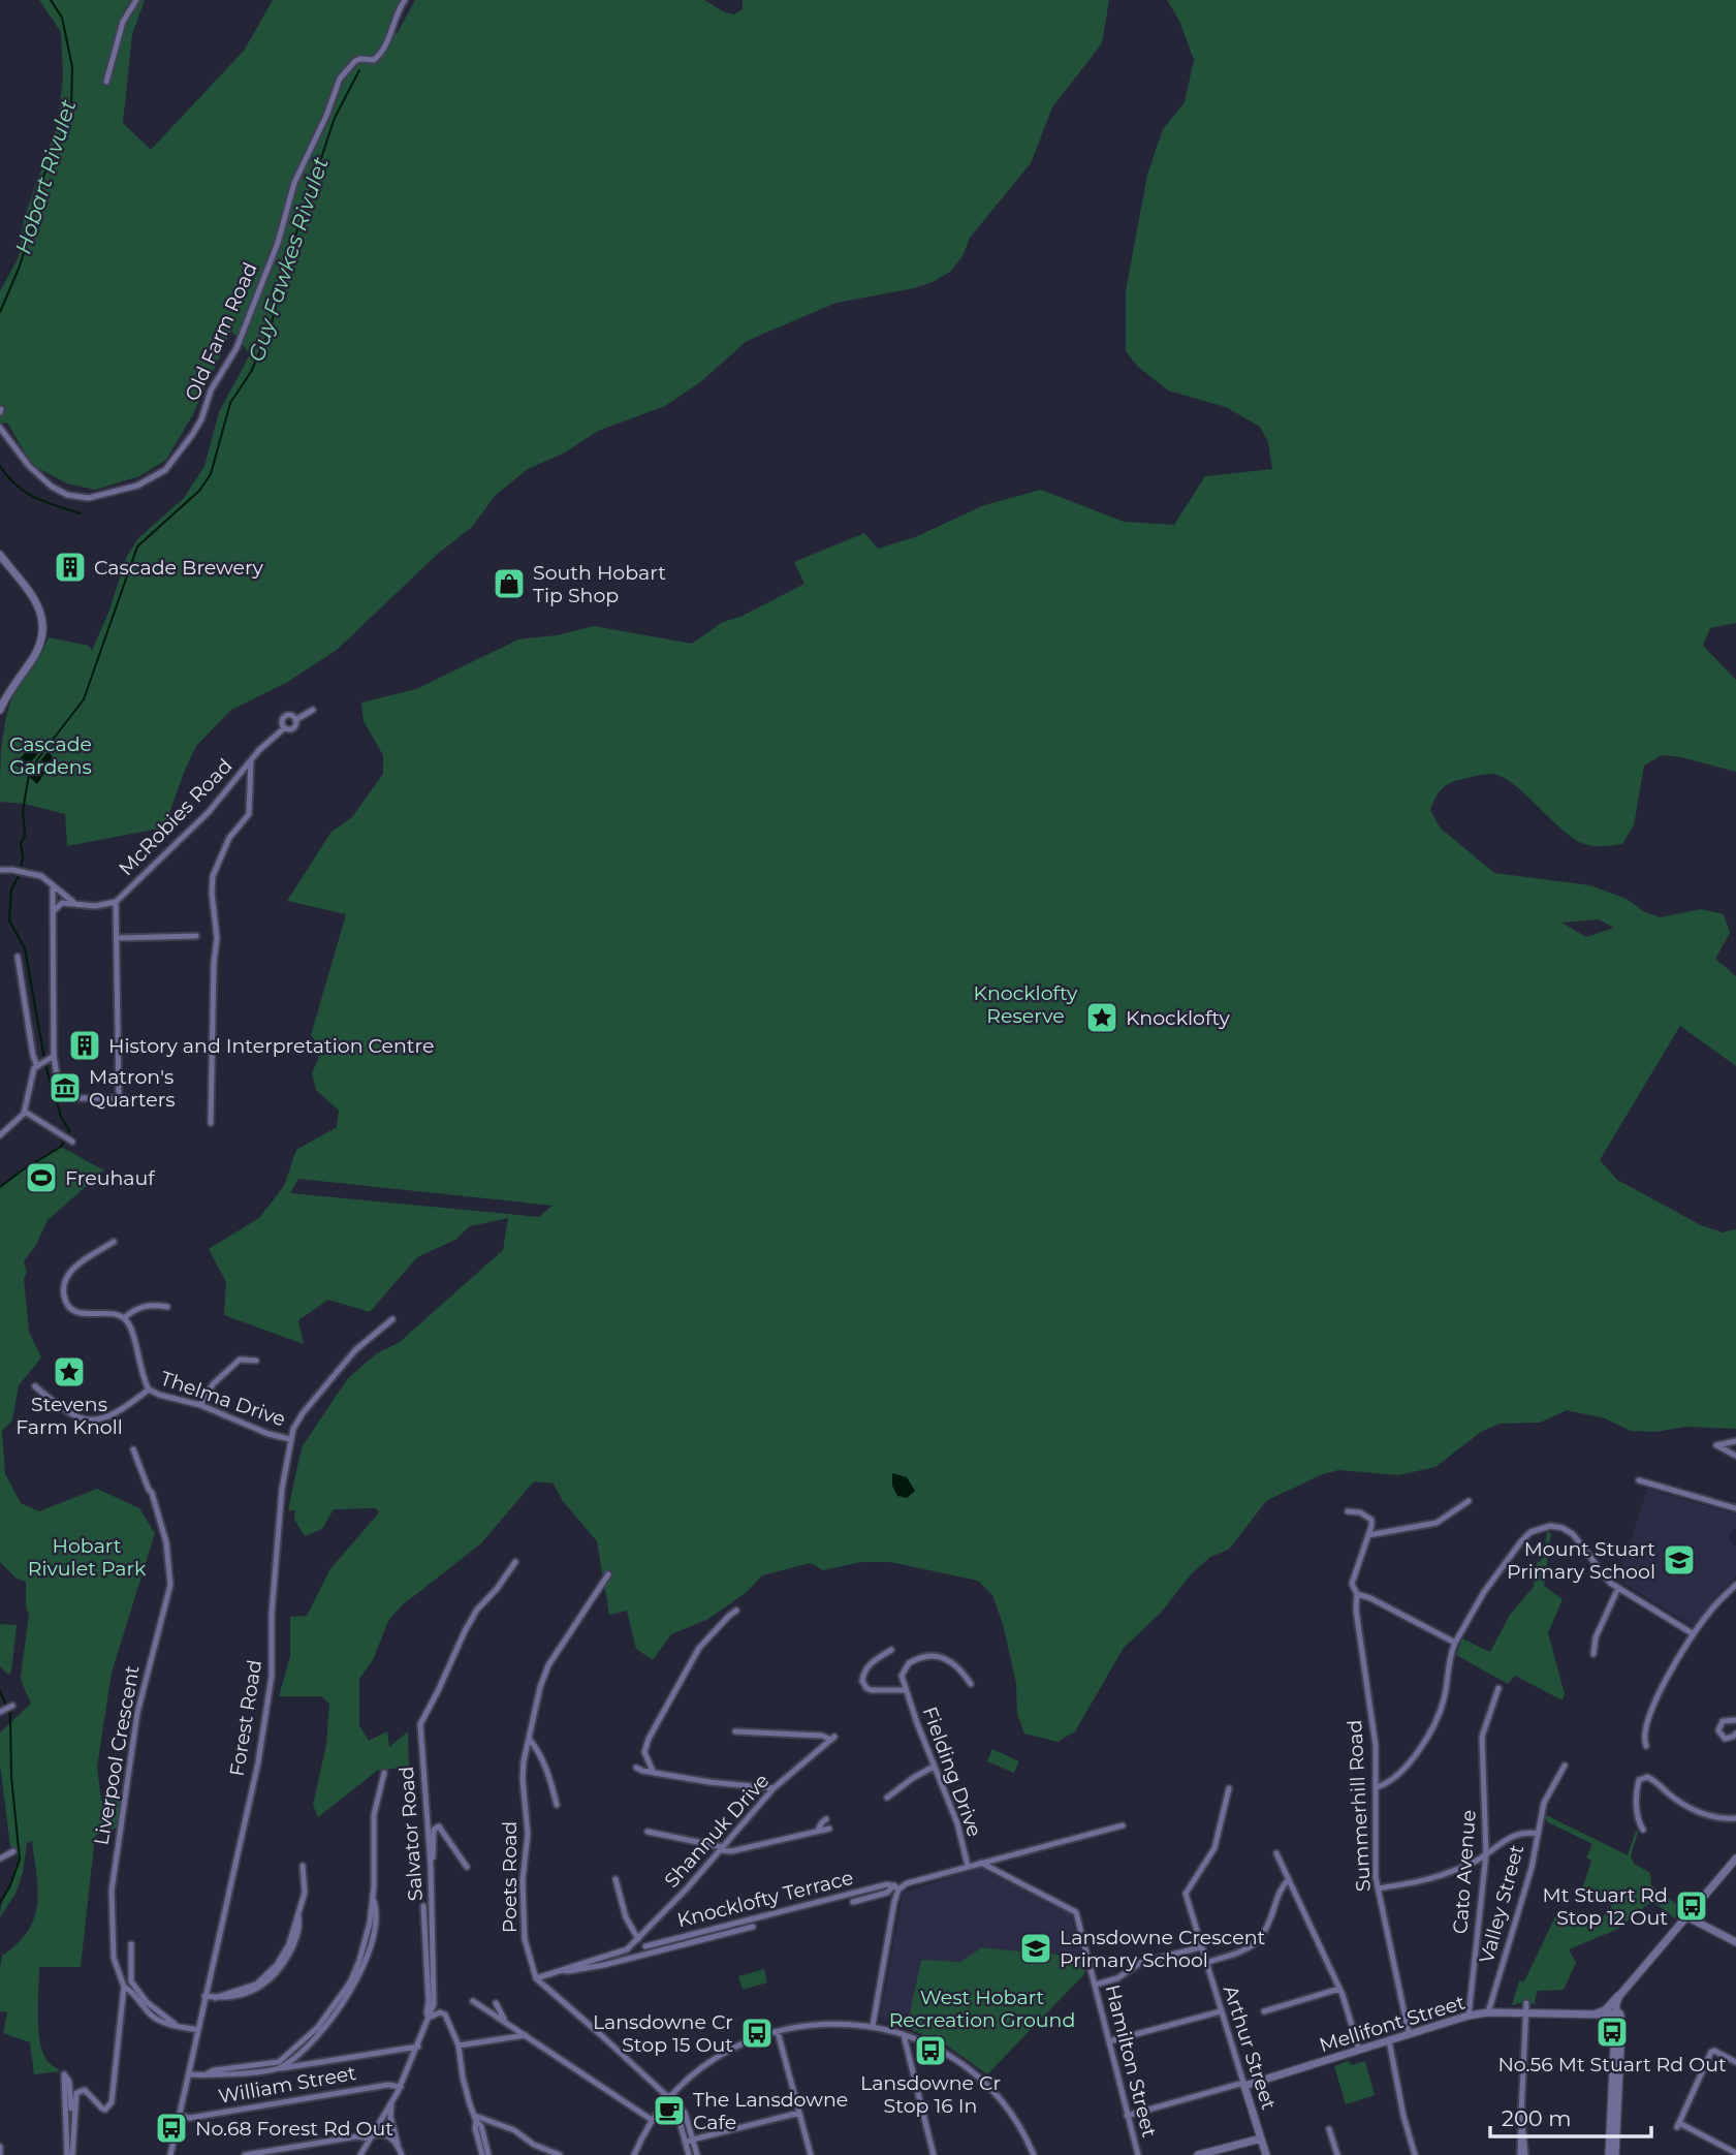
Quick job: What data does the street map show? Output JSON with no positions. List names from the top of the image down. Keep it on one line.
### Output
{"streets":{"street":["Old Farm Road","McRobies Road","Thelma Drive","Forest Road","Liverpool Crescent","Fielding Drive","Summerhill Road","Shannuk Drive","Salvator Road","Cato Avenue","Poets Road","Knocklofty Terrace","Valley Street","Mellifont Street","Arthur Street","Hamilton Street","William Street"]},"crossings":[["Thelma Drive","Forest Road"],["Forest Road","Liverpool Crescent"],["Forest Road","William Street"],["Fielding Drive","Knocklofty Terrace"],["Summerhill Road","Mellifont Street"],["Shannuk Drive","Knocklofty Terrace"],["Cato Avenue","Mellifont Street"],["Poets Road","Knocklofty Terrace"],["Knocklofty Terrace","Hamilton Street"],["Valley Street","Mellifont Street"],["Mellifont Street","Arthur Street"]],"water":["Hobart Rivulet","Guy Fawkes Rivulet"],"parks":["Cascade Gardens","Knocklofty Reserve","Hobart Rivulet Park","West Hobart Recreation Ground"],"places":{"building":["Cascade Brewery","History and Interpretation Centre"],"shop":["South Hobart Tip Shop"],"place":["Knocklofty","Stevens Farm Knoll"],"museum":["Matron's Quarters"],"sports":["Freuhauf"],"school or university":["Mount Stuart Primary School","Lansdowne Crescent Primary School"],"bus stop":["Mt Stuart Rd Stop 12 Out","No.56 Mt Stuart Rd Out","Lansdowne Cr Stop 15 Out","Lansdowne Cr Stop 16 In","No.68 Forest Rd Out"],"cafe":["The Lansdowne Cafe"]},"scale_bar":"200 m"}
